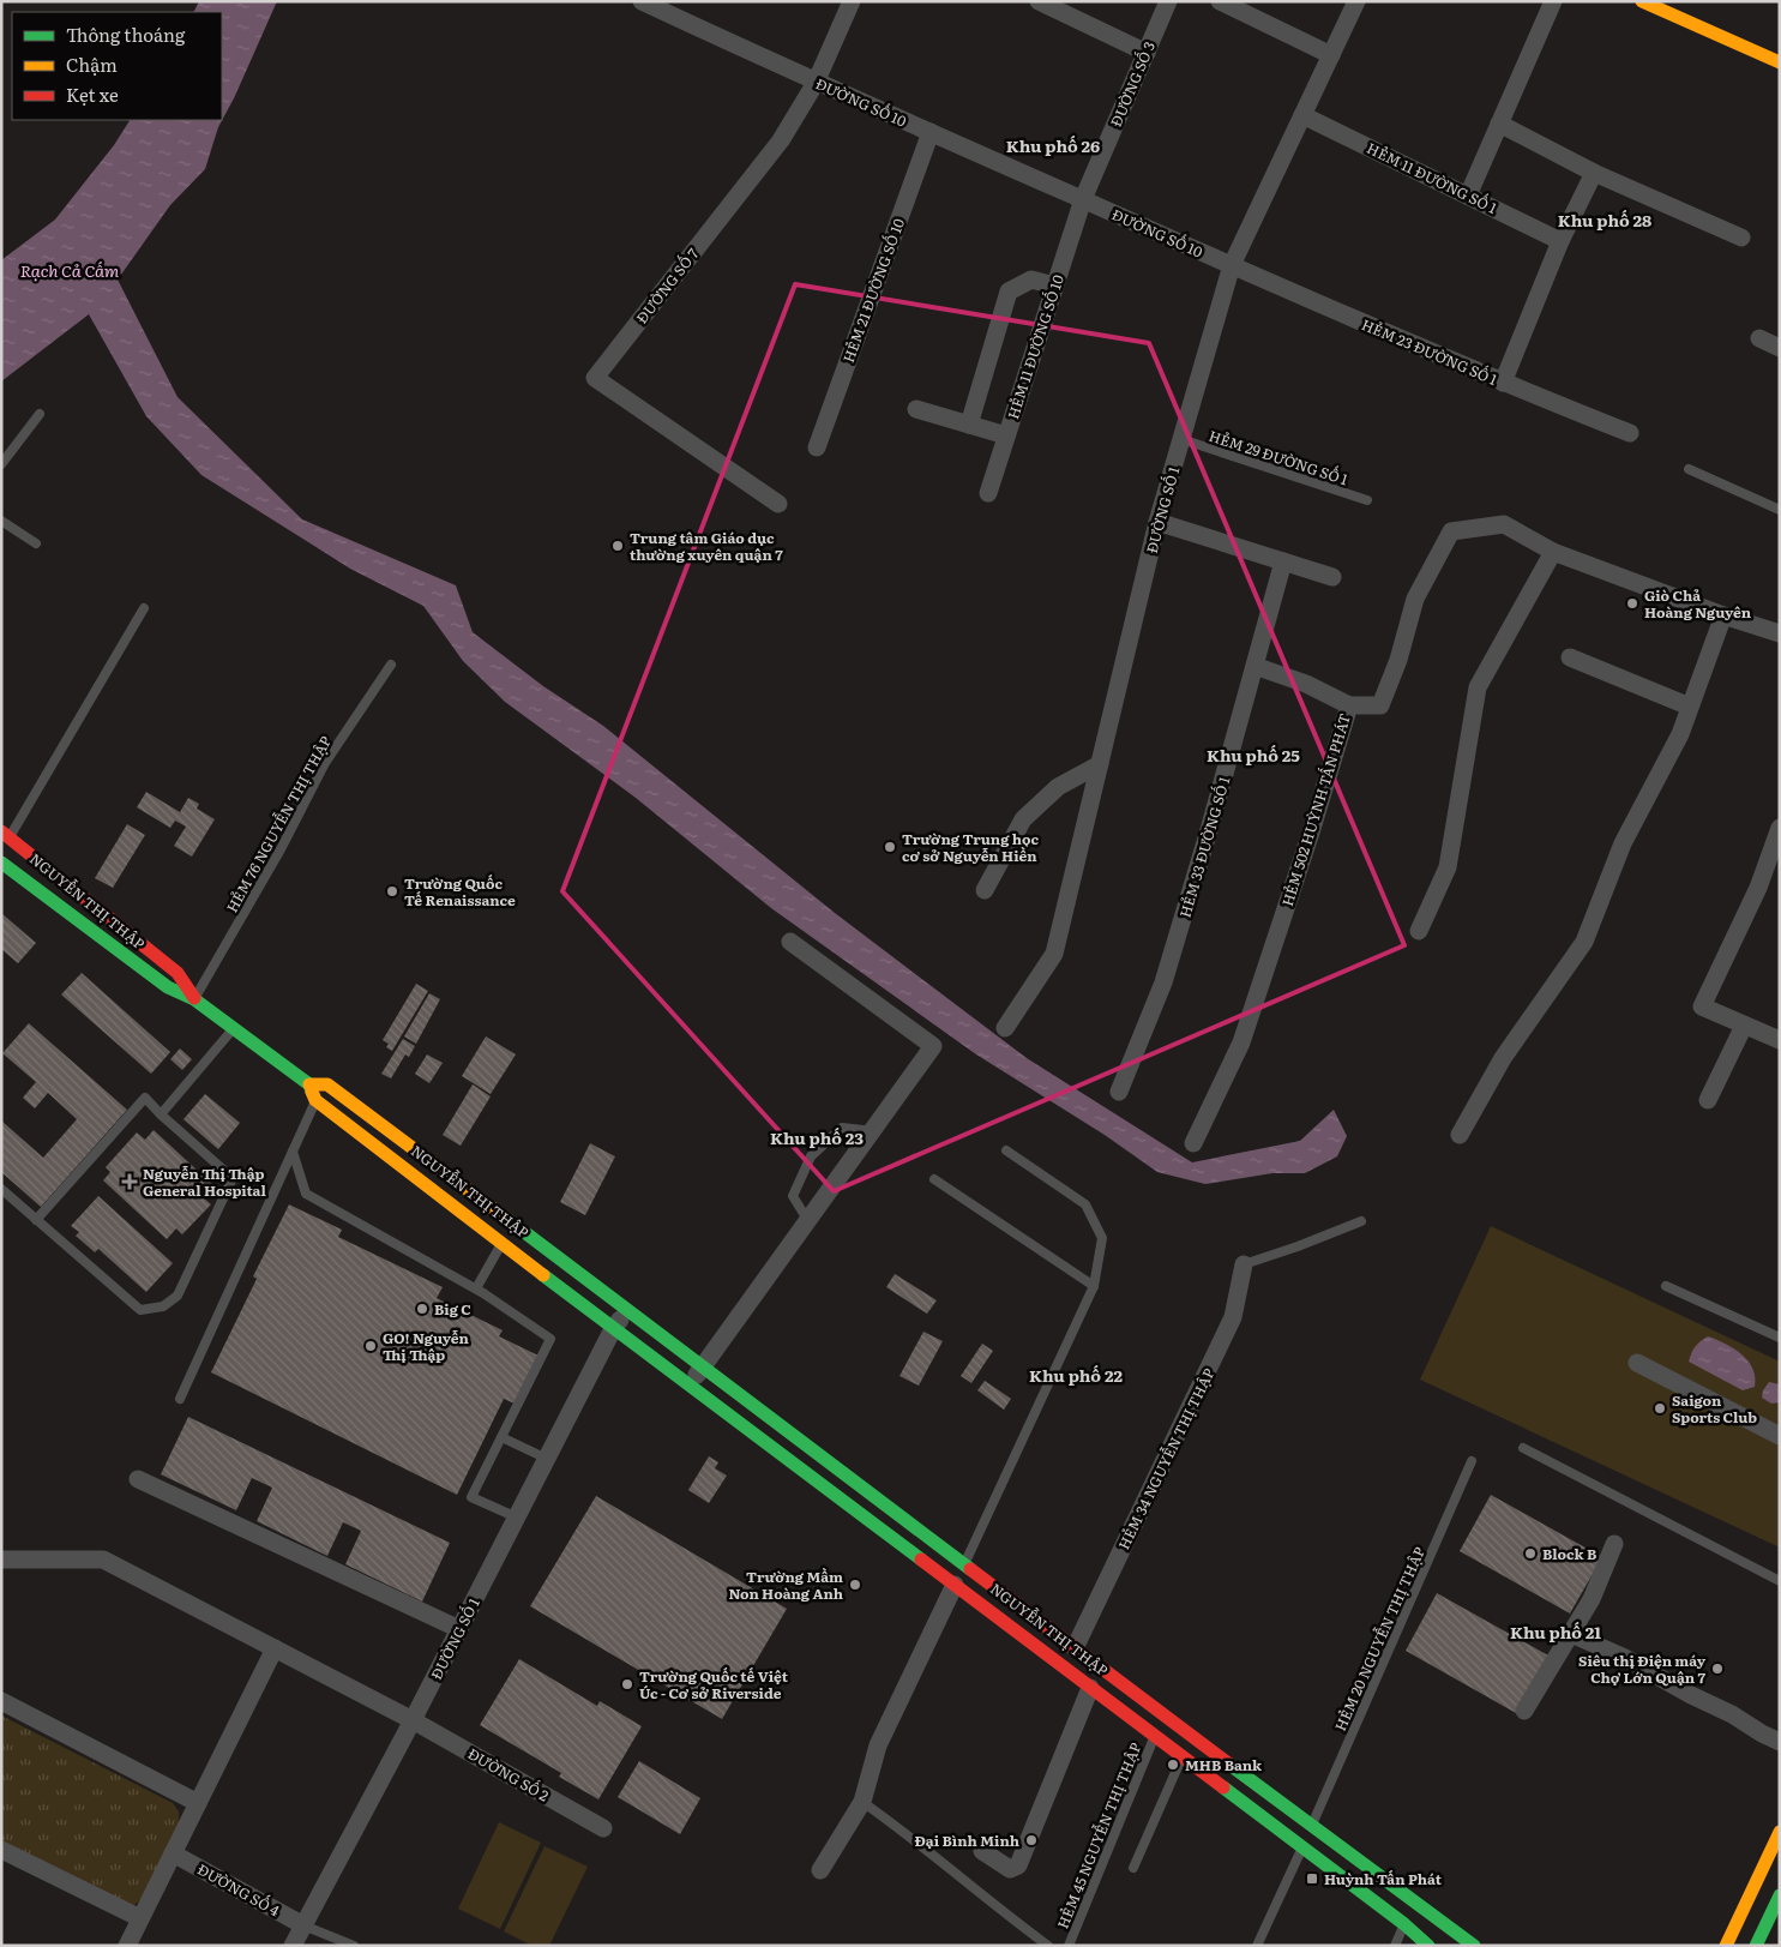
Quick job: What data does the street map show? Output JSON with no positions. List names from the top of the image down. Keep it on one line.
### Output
{"streets":{"main road":["NGUYỄN THỊ THẬP"],"street":["ĐƯỜNG SỐ 3","ĐƯỜNG SỐ 10","HẺM 11 ĐƯỜNG SỐ 1","ĐƯỜNG SỐ 7","HẺM 21 ĐƯỜNG SỐ 10","HẺM 11 ĐƯỜNG SỐ 10","HẺM 23 ĐƯỜNG SỐ 1","ĐƯỜNG SỐ 1","HẺM 502 HUỲNH TẤN PHÁT","HẺM 33 ĐƯỜNG SỐ 1","HẺM 34 NGUYỄN THỊ THẬP","ĐƯỜNG SỐ 2","ĐƯỜNG SỐ 4"],"lane":["HẺM 29 ĐƯỜNG SỐ 1","HẺM 76 NGUYỄN THỊ THẬP","HẺM 20 NGUYỄN THỊ THẬP","HẺM 45 NGUYỄN THỊ THẬP"]},"crossings":[["ĐƯỜNG SỐ 3","ĐƯỜNG SỐ 10"],["ĐƯỜNG SỐ 3","HẺM 11 ĐƯỜNG SỐ 10"],["ĐƯỜNG SỐ 10","ĐƯỜNG SỐ 7"],["ĐƯỜNG SỐ 10","HẺM 21 ĐƯỜNG SỐ 10"],["ĐƯỜNG SỐ 10","HẺM 11 ĐƯỜNG SỐ 10"],["ĐƯỜNG SỐ 10","HẺM 23 ĐƯỜNG SỐ 1"],["ĐƯỜNG SỐ 10","ĐƯỜNG SỐ 1"],["HẺM 11 ĐƯỜNG SỐ 1","ĐƯỜNG SỐ 1"],["HẺM 23 ĐƯỜNG SỐ 1","ĐƯỜNG SỐ 1"],["HẺM 29 ĐƯỜNG SỐ 1","ĐƯỜNG SỐ 1"],["ĐƯỜNG SỐ 1","NGUYỄN THỊ THẬP"],["ĐƯỜNG SỐ 1","ĐƯỜNG SỐ 2"],["ĐƯỜNG SỐ 1","ĐƯỜNG SỐ 4"],["HẺM 76 NGUYỄN THỊ THẬP","NGUYỄN THỊ THẬP"],["NGUYỄN THỊ THẬP","HẺM 34 NGUYỄN THỊ THẬP"],["NGUYỄN THỊ THẬP","HẺM 20 NGUYỄN THỊ THẬP"],["NGUYỄN THỊ THẬP","HẺM 45 NGUYỄN THỊ THẬP"]],"districts":["Khu phố 26","Khu phố 28","Khu phố 25","Khu phố 23","Khu phố 22","Khu phố 21"],"water":["Rạch Cả Cấm"],"places":{"other":["Trung tâm Giáo dục thường xuyên quận 7","Giò Chả Hoàng Nguyên","Trường Trung học cơ sở Nguyễn Hiền","Trường Quốc Tế Renaissance","Big C","GO! Nguyễn Thị Thập","Saigon Sports Club","Block B","Trường Mầm Non Hoàng Anh","Siêu thị Điện máy Chợ Lớn Quận 7","Trường Quốc tế Việt Úc - Cơ sở Riverside","MHB Bank","Đại Bình Minh"],"health":["Nguyễn Thị Thập General Hospital"],"transit":["Huỳnh Tấn Phát"]},"legend":["Thông thoáng","Chậm","Kẹt xe"]}
